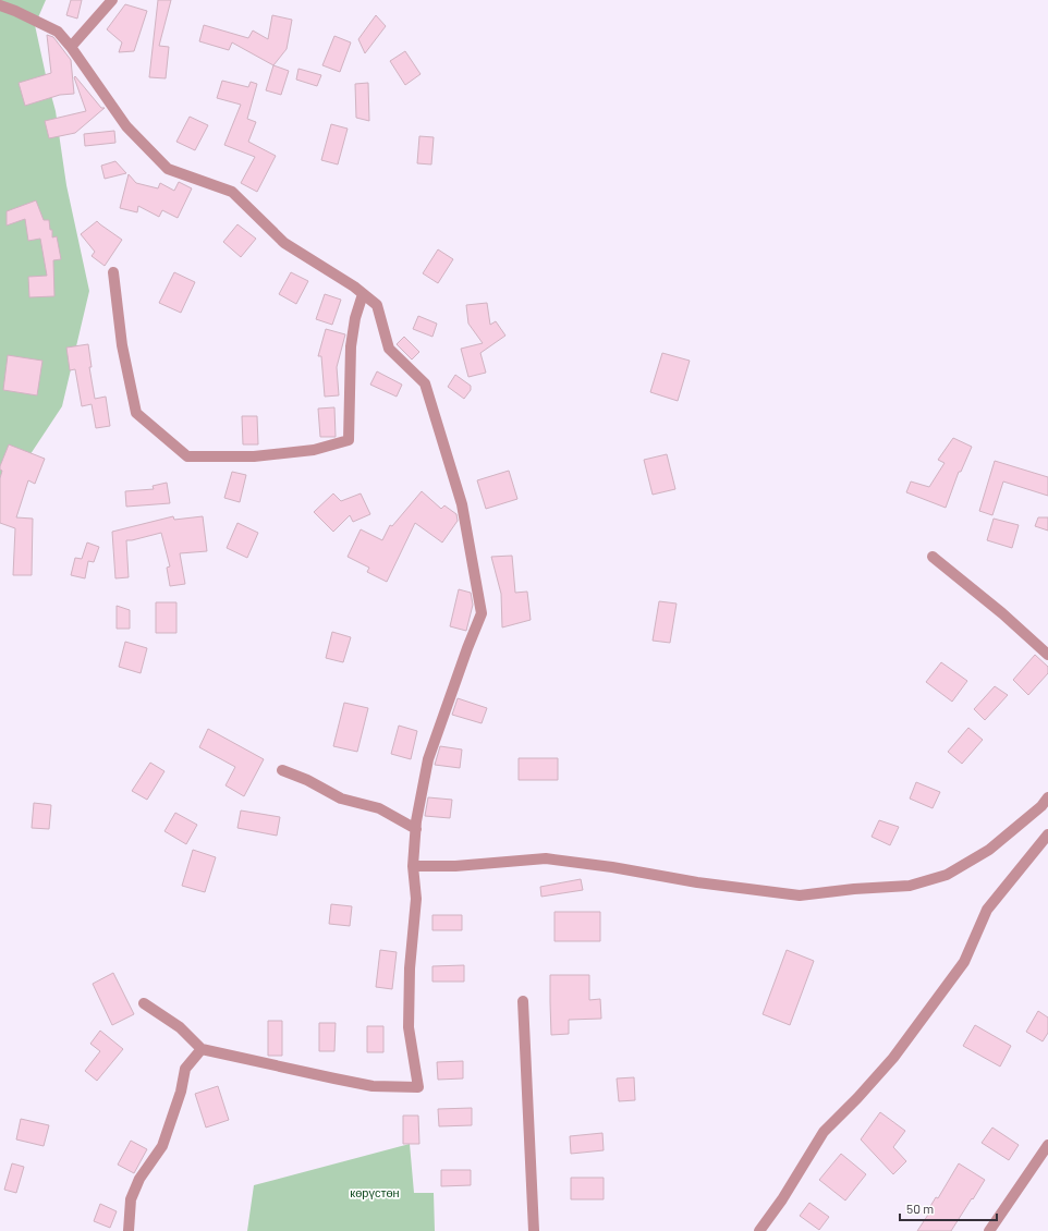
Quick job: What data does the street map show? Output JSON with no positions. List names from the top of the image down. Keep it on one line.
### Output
{"parks":["көрүстөн"],"scale_bar":"50 m"}
